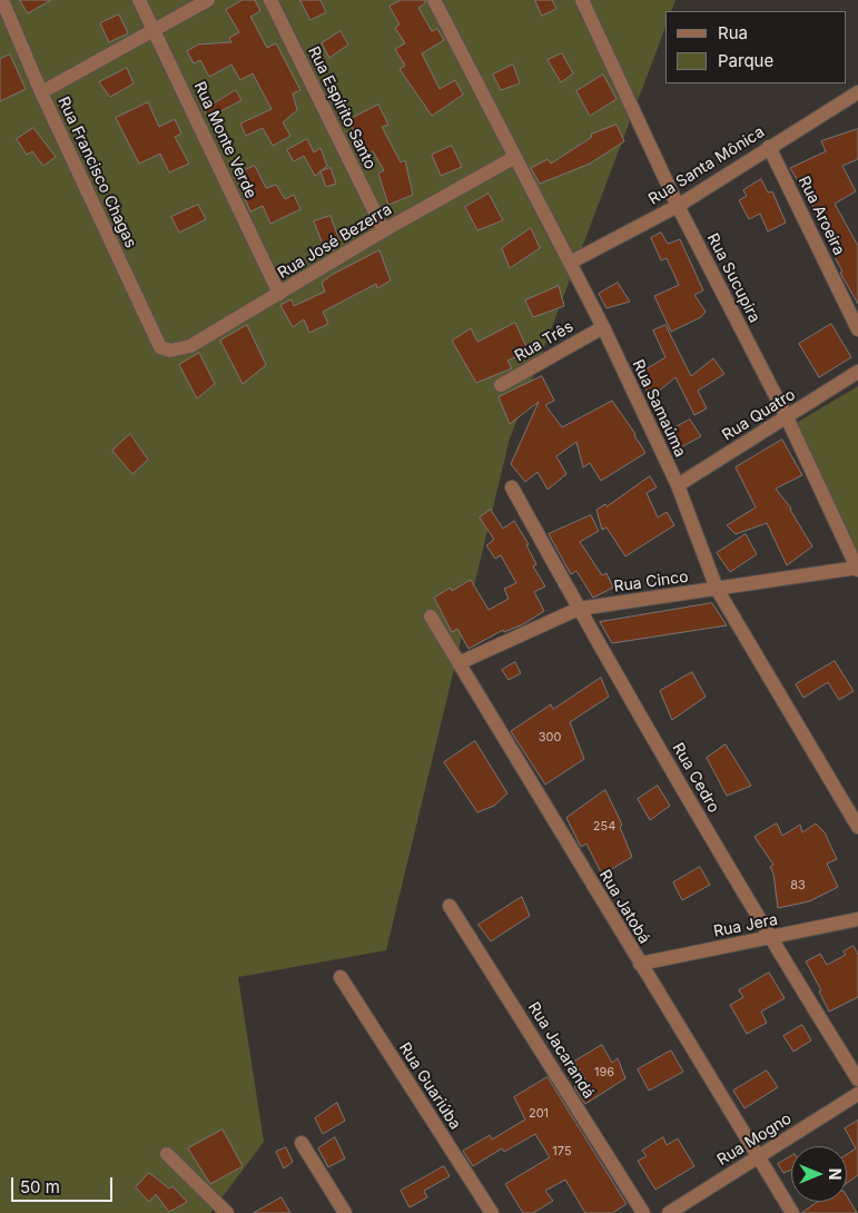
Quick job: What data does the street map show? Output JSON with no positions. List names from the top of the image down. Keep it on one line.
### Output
{"streets":{"street":["Rua Espírito Santo","Rua Monte Verde","Rua Santa Mônica","Rua Francisco Chagas","Rua Aroeira","Rua José Bezerra","Rua Sucupira","Rua Três","Rua Samaúma","Rua Quatro","Rua Cinco","Rua Cedro","Rua Jatobá","Rua Jera","Rua Jacarandá","Rua Guariúba","Rua Mogno"]},"crossings":[["Rua Espírito Santo","Rua José Bezerra"],["Rua Monte Verde","Rua José Bezerra"],["Rua Santa Mônica","Rua Aroeira"],["Rua Santa Mônica","Rua Sucupira"],["Rua Santa Mônica","Rua Samaúma"],["Rua Francisco Chagas","Rua José Bezerra"],["Rua José Bezerra","Rua Samaúma"],["Rua Sucupira","Rua Quatro"],["Rua Sucupira","Rua Cinco"],["Rua Três","Rua Samaúma"],["Rua Samaúma","Rua Quatro"],["Rua Samaúma","Rua Cinco"],["Rua Cinco","Rua Cedro"],["Rua Cinco","Rua Jatobá"],["Rua Cedro","Rua Jera"],["Rua Jatobá","Rua Jera"],["Rua Jatobá","Rua Mogno"]],"house_numbers":["300","254","83","196","201","175"],"legend":["Rua","Parque"],"scale_bar":"50 m","north":"right"}
